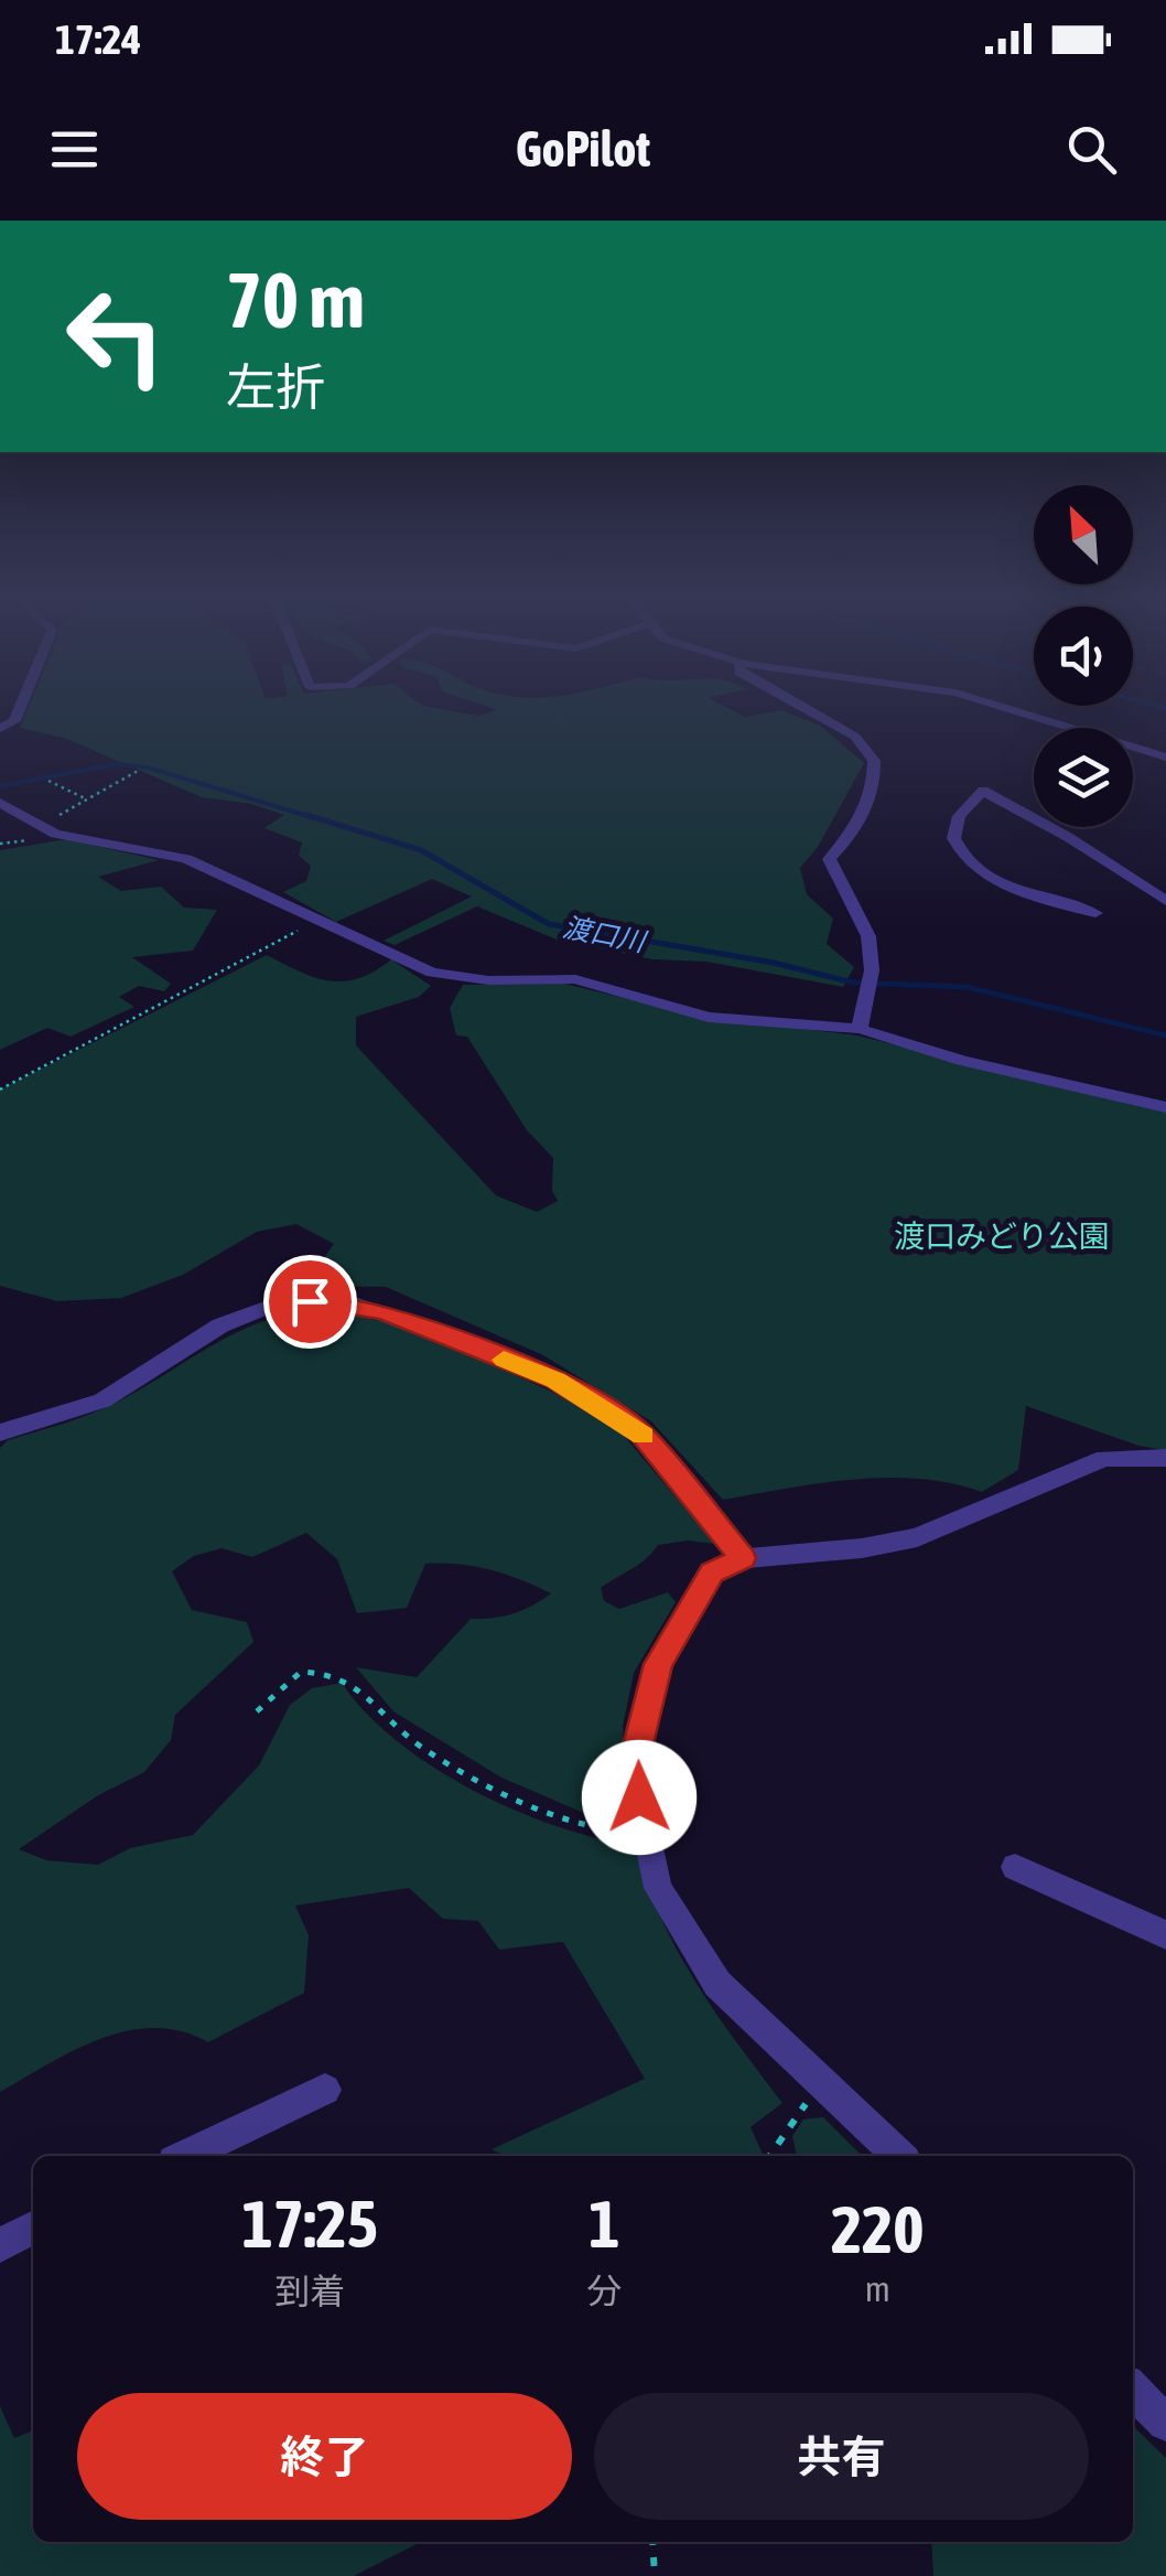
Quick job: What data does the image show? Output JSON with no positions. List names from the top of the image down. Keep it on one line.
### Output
{"water":["渡口川"],"parks":["渡口みどり公園"],"north":"top left","page":{"status":"17:24","header":"GoPilot","turn":["70 m","左折"],"eta":["17:25","到着","1","分","220","m"],"buttons":["終了","共有"]}}
